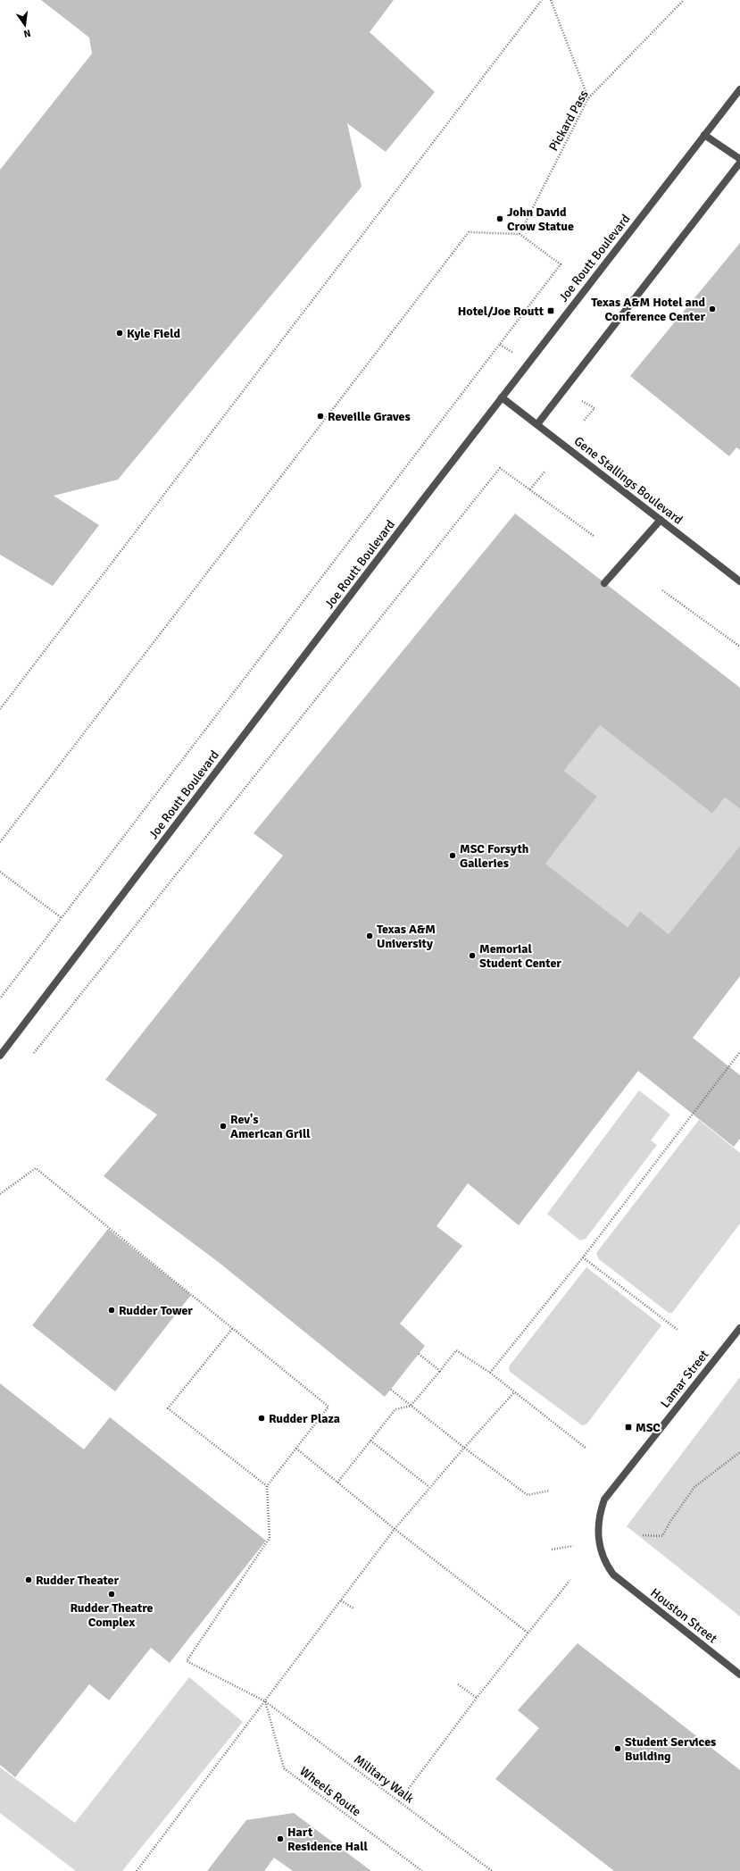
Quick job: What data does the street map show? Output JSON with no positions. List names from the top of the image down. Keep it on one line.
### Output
{"streets":{"street":["Joe Routt Boulevard","Gene Stallings Boulevard","Lamar Street","Houston Street"],"path":["Pickard Pass","Military Walk","Wheels Route"]},"crossings":[["Joe Routt Boulevard","Gene Stallings Boulevard"],["Lamar Street","Houston Street"],["Military Walk","Wheels Route"]],"places":{"other":["John David Crow Statue","Texas A&M Hotel and Conference Center","Kyle Field","Reveille Graves","MSC Forsyth Galleries","Texas A&M University","Memorial Student Center","Rev's American Grill","Rudder Tower","Rudder Plaza","Rudder Theater","Rudder Theatre Complex","Student Services Building","Hart Residence Hall"],"transit":["Hotel/Joe Routt","MSC"]},"north":"bottom"}
